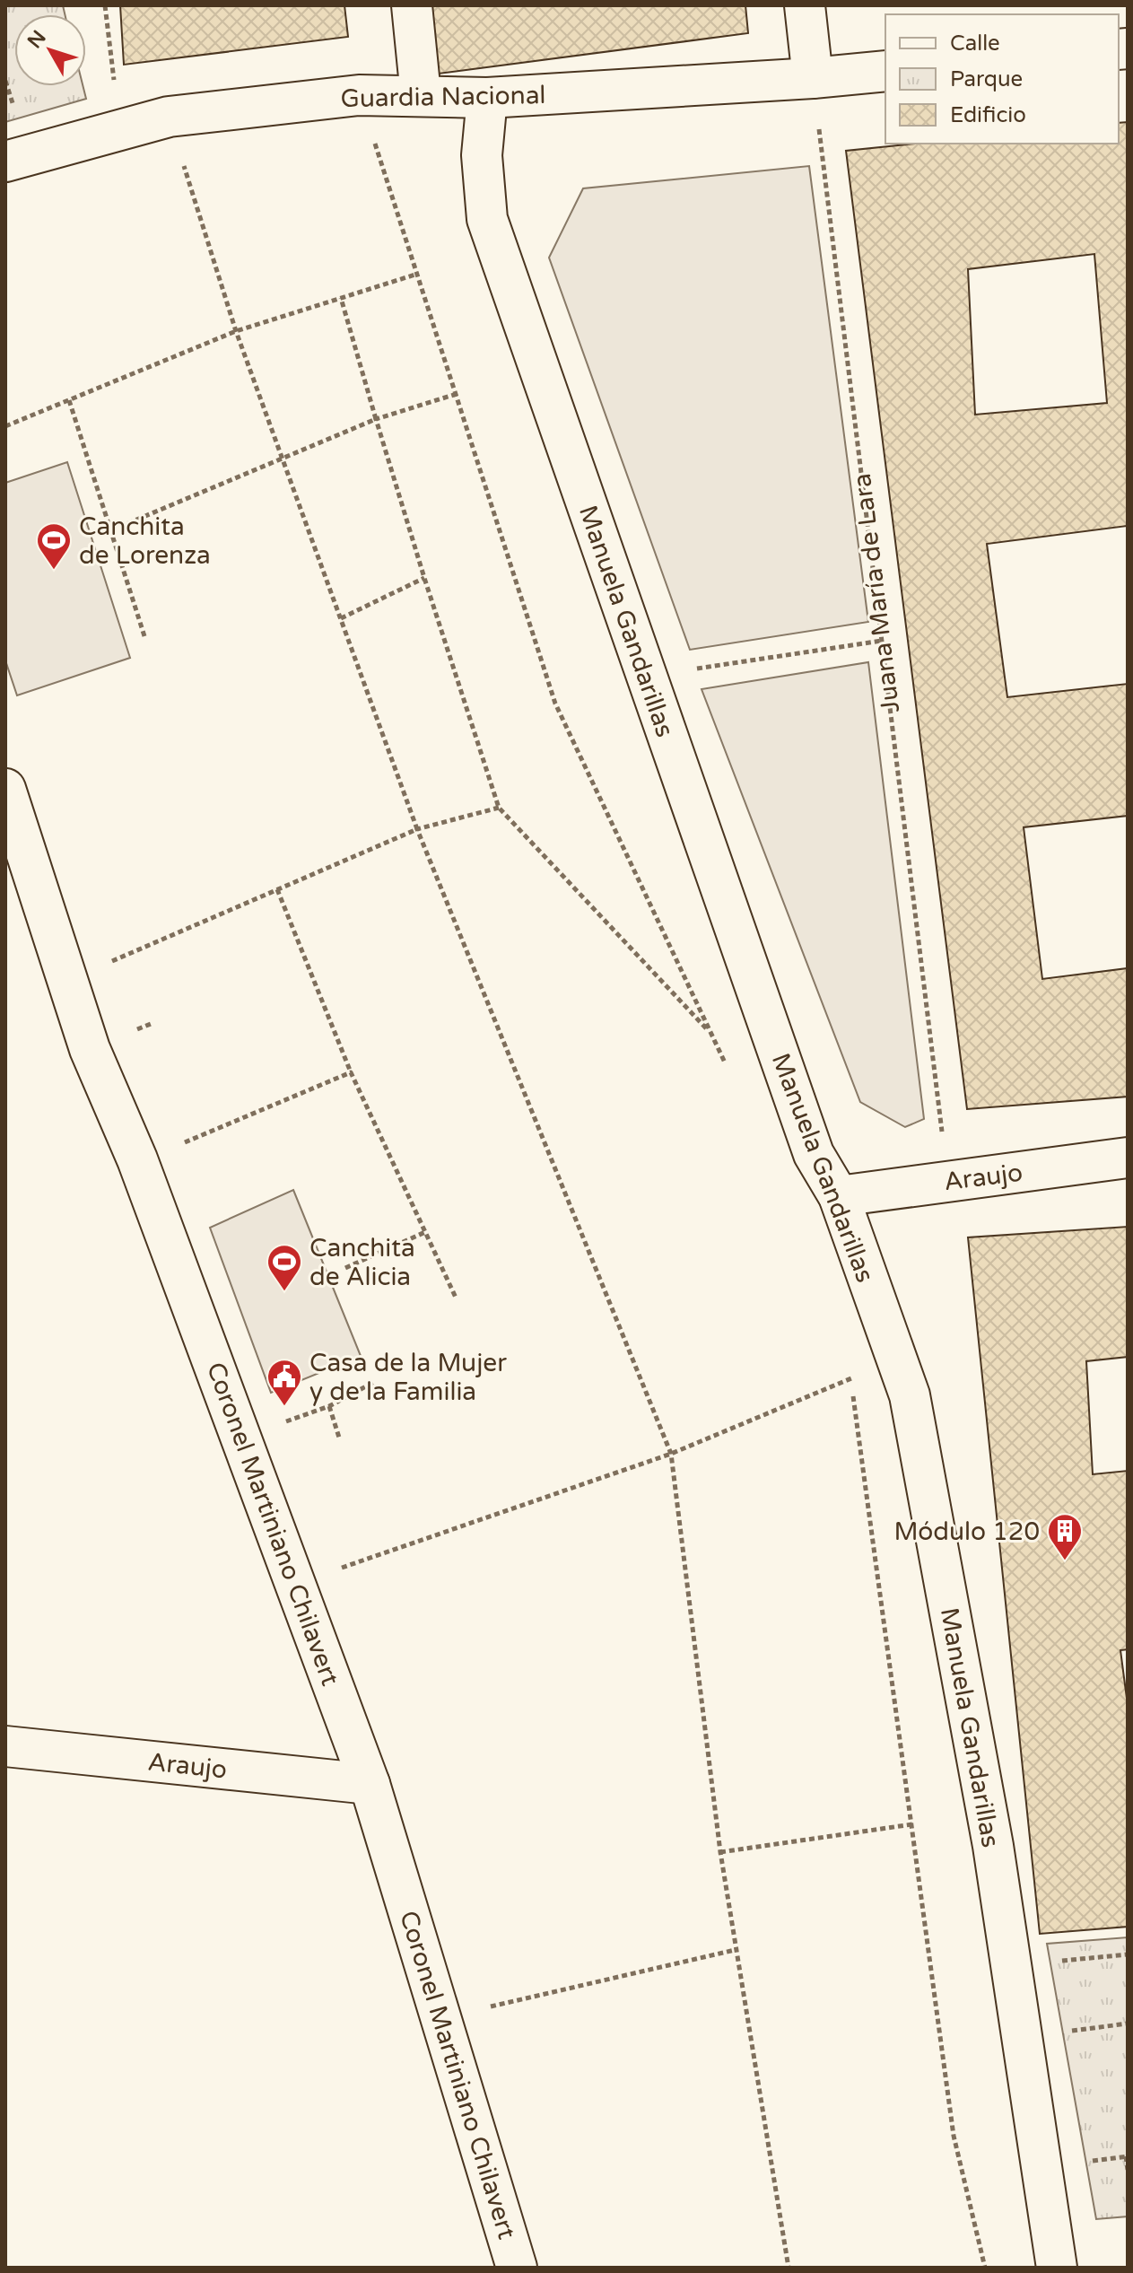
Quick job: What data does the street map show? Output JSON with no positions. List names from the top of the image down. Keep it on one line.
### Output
{"streets":{"street":["Guardia Nacional","Manuela Gandarillas","Araujo","Coronel Martiniano Chilavert"],"path":["Juana María de Lara"]},"crossings":[["Guardia Nacional","Juana María de Lara"],["Guardia Nacional","Manuela Gandarillas"],["Juana María de Lara","Araujo"],["Manuela Gandarillas","Araujo"],["Araujo","Coronel Martiniano Chilavert"]],"places":{"sports":["Canchita de Lorenza","Canchita de Alicia"],"public building":["Casa de la Mujer y de la Familia"],"building":["Módulo 120"]},"legend":["Calle","Parque","Edificio"],"north":"top left"}
